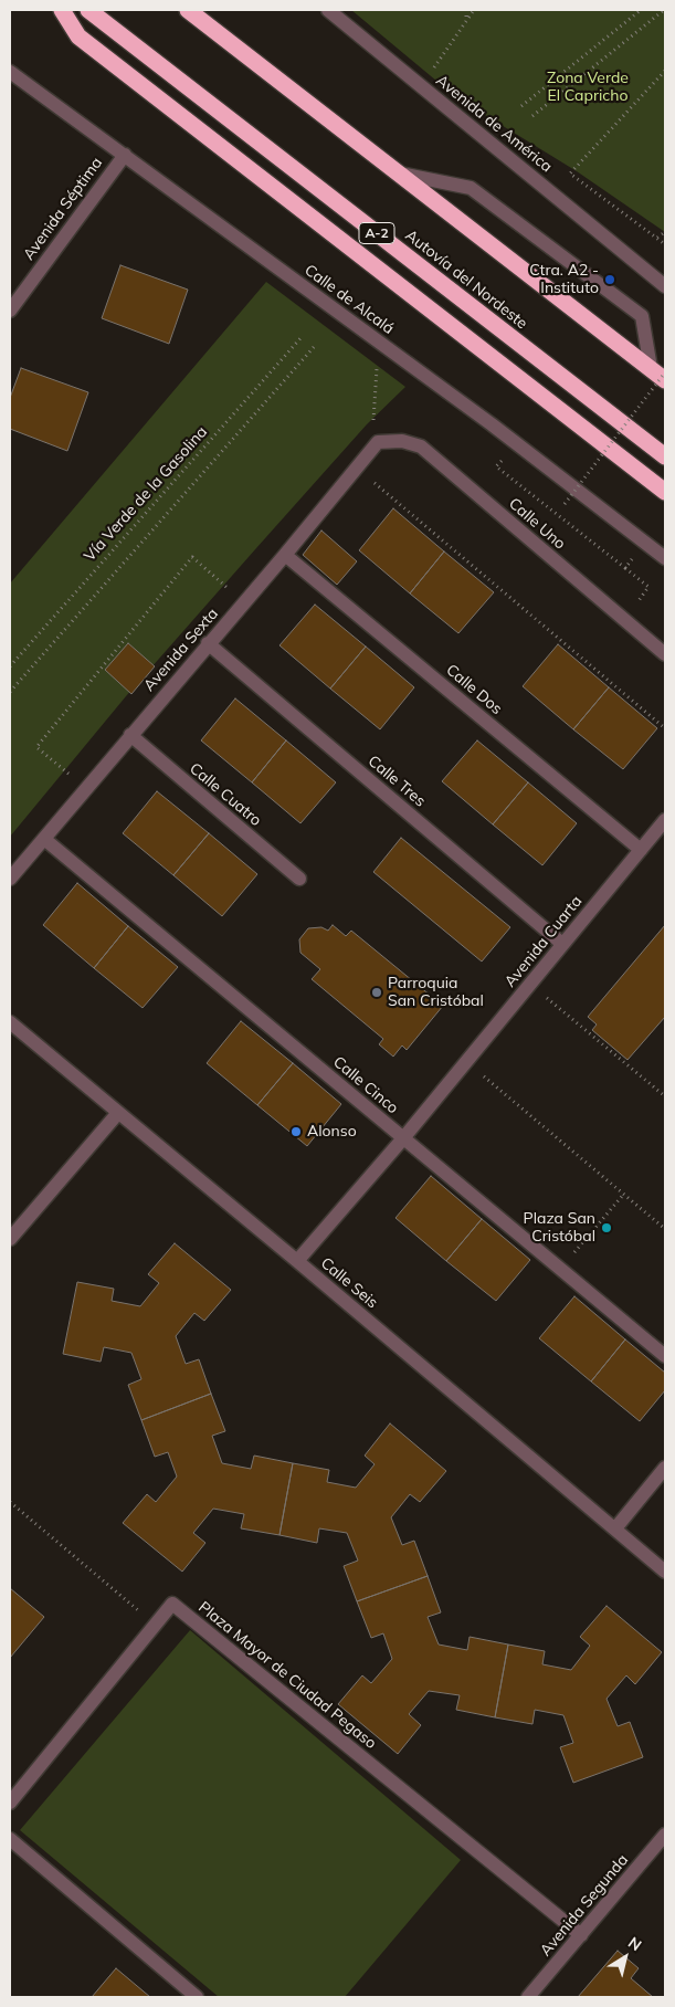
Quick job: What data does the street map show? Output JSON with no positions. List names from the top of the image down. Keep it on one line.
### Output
{"streets":{"highway":["A-2","Autovía del Nordeste"],"street":["Avenida de América","Avenida Séptima","Calle de Alcalá","Calle Uno","Avenida Sexta","Calle Dos","Calle Tres","Calle Cuatro","Avenida Cuarta","Calle Cinco","Calle Seis","Plaza Mayor de Ciudad Pegaso","Avenida Segunda"],"path":["Vía Verde de la Gasolina"]},"crossings":[["Avenida Séptima","Calle de Alcalá"],["Calle Uno","Avenida Sexta"],["Avenida Sexta","Calle Dos"],["Avenida Sexta","Calle Tres"],["Avenida Sexta","Calle Cuatro"],["Avenida Sexta","Calle Cinco"],["Calle Dos","Avenida Cuarta"],["Calle Tres","Avenida Cuarta"],["Avenida Cuarta","Calle Cinco"],["Avenida Cuarta","Calle Seis"],["Plaza Mayor de Ciudad Pegaso","Avenida Segunda"]],"parks":["Zona Verde El Capricho"],"places":["Ctra. A2 - Instituto","Parroquia San Cristóbal","Alonso","Plaza San Cristóbal"],"north":"top right"}
